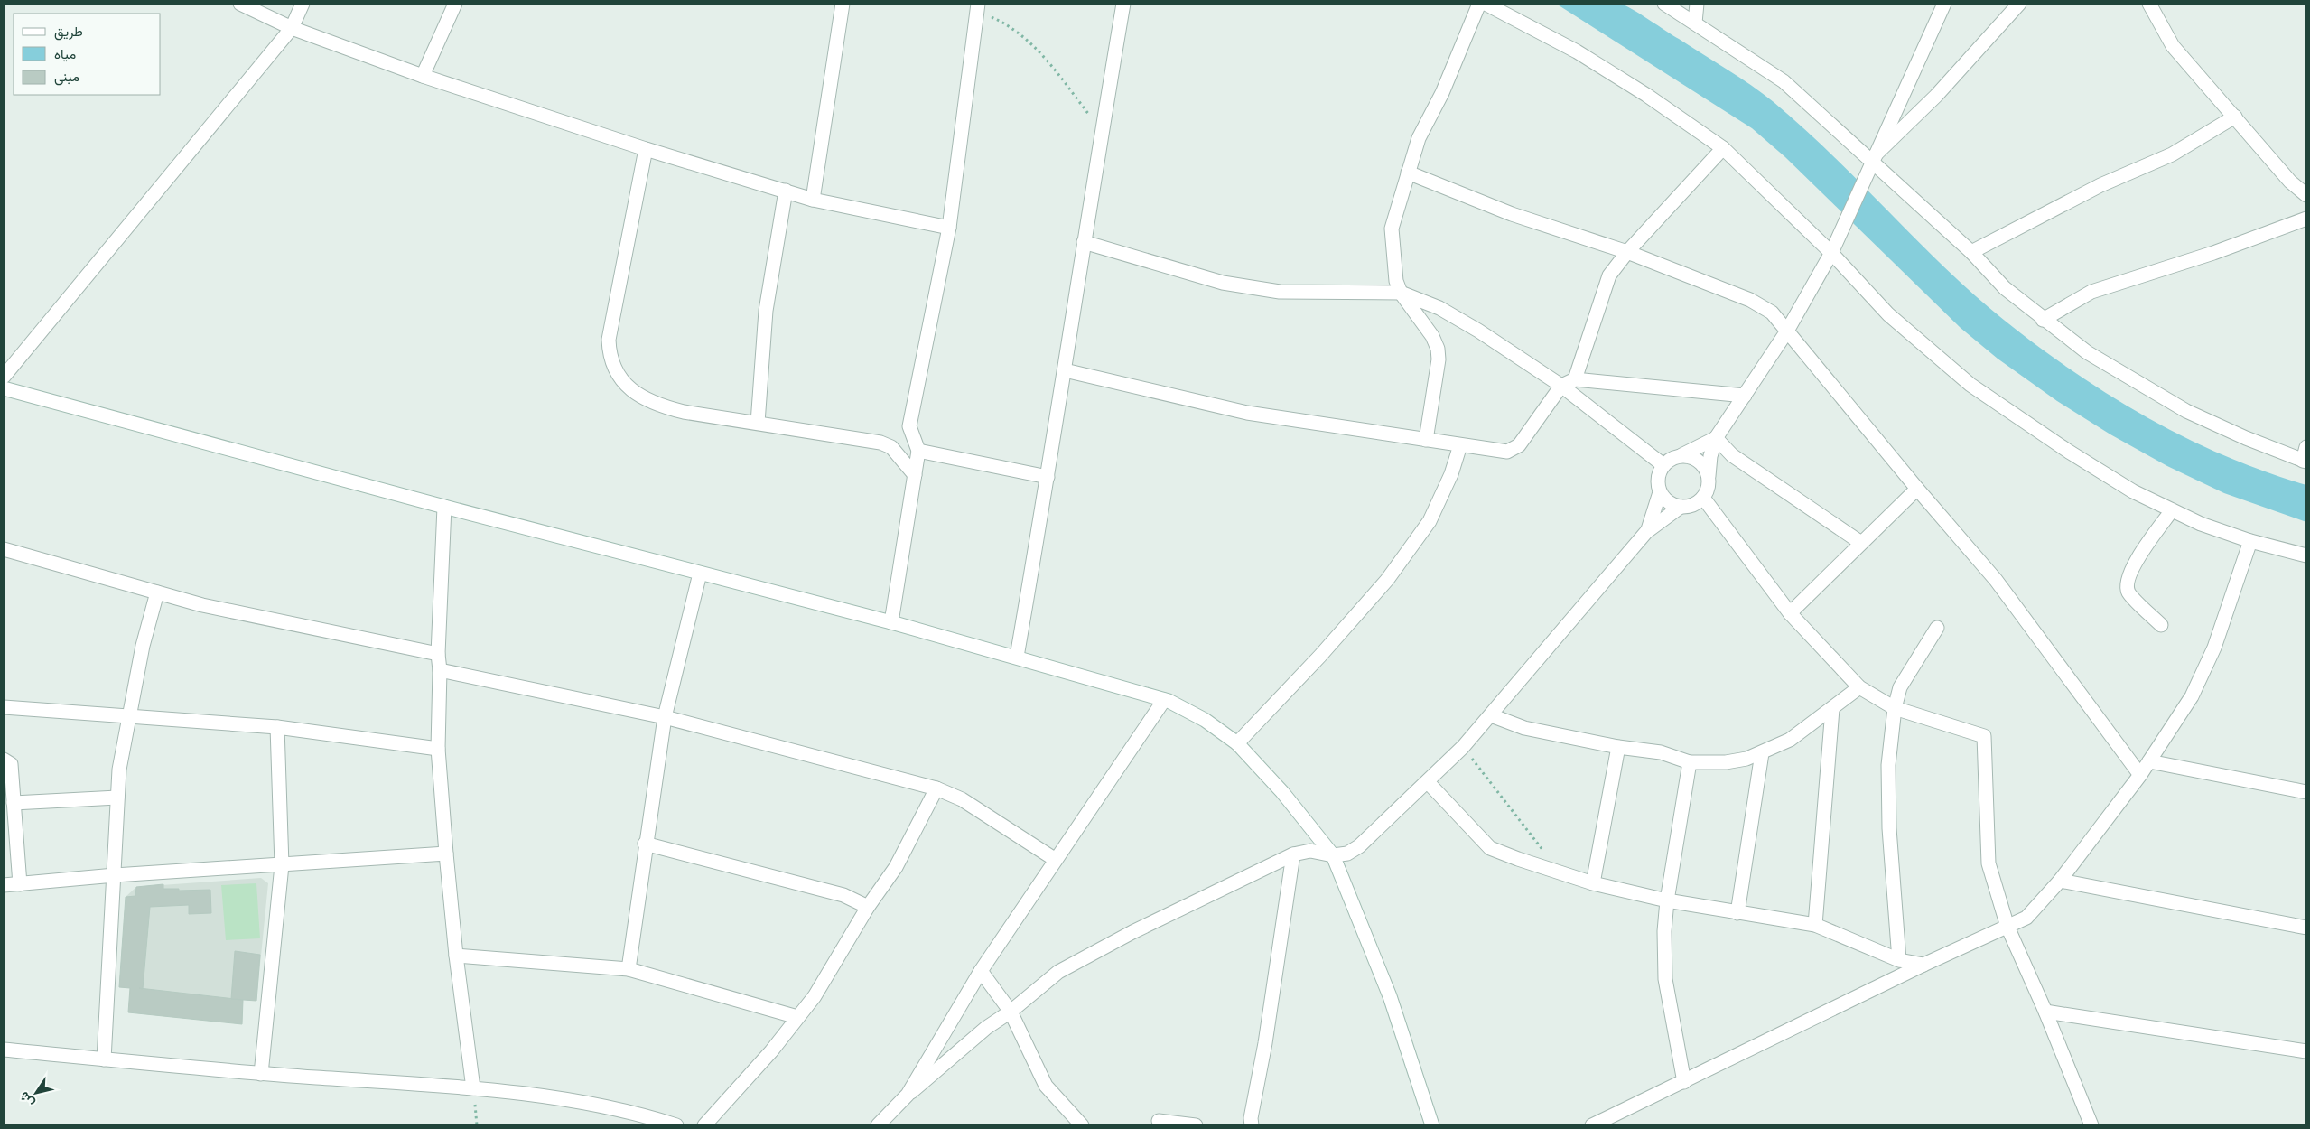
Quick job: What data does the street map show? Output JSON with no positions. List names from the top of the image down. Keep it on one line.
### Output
{"legend":["طريق","مياه","مبنى"],"north":"bottom left"}
